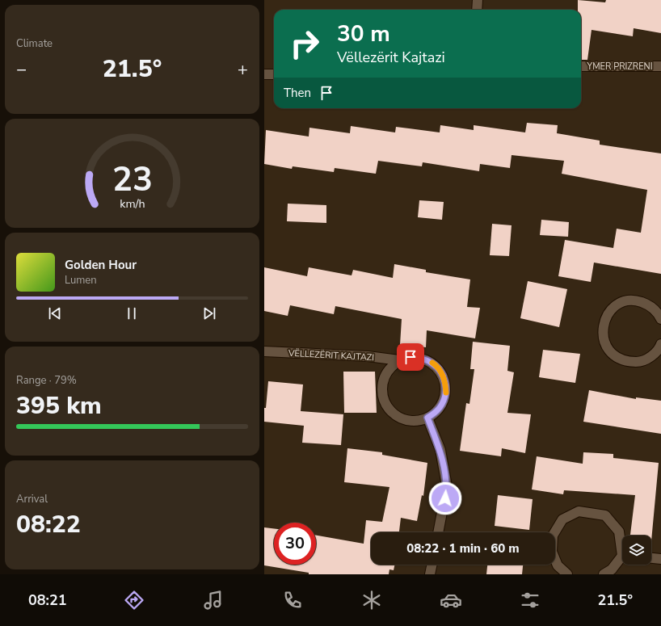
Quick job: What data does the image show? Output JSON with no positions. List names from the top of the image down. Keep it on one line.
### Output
{"streets":{"street":["YMER PRIZRENI","VËLLEZËRIT KAJTAZI"]},"page":{"tile":["Climate",["Range · 79%","395 km"],["Arrival","08:22"]],"turn":["30 m","Vëllezërit Kajtazi"],"heat":["−","21.5°","+"],"then":"Then","song":["Golden Hour","Lumen"],"limit":"30","trip":"08:22 · 1 min · 60 m","tabs":["08:21","21.5°"],"gauge":["23","km/h"]}}
